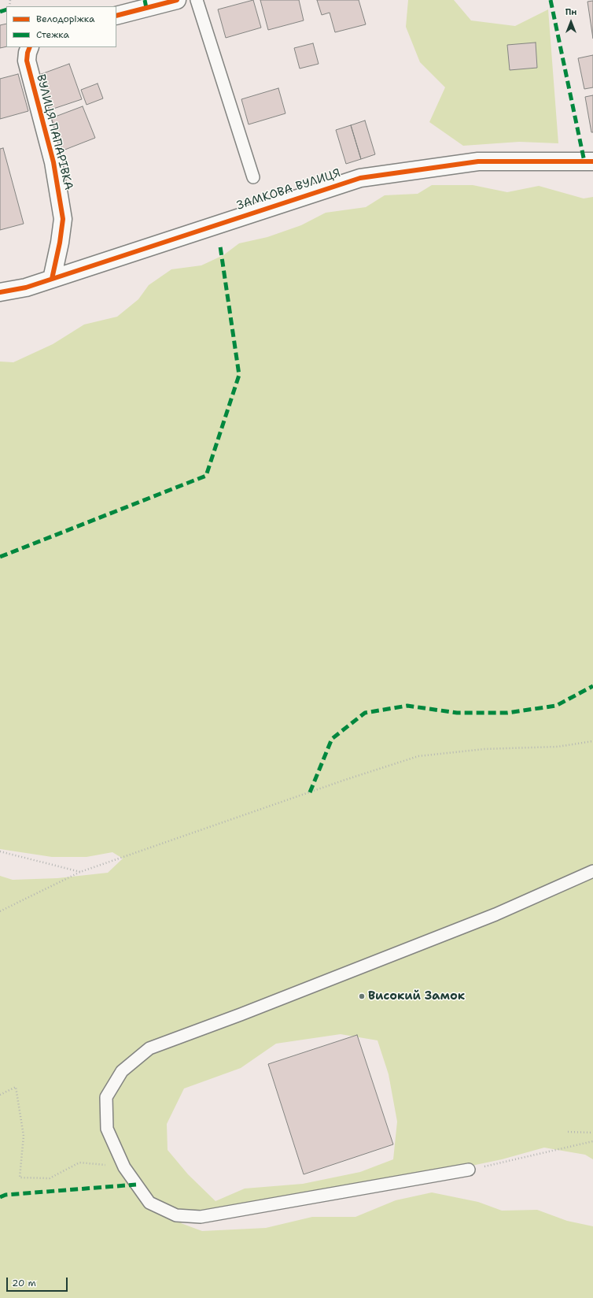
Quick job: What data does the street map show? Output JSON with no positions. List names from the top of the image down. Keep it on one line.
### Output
{"streets":{"street":["ВУЛИЦЯ ПАПАРІВКА","ЗАМКОВА ВУЛИЦЯ"]},"crossings":[["ВУЛИЦЯ ПАПАРІВКА","ЗАМКОВА ВУЛИЦЯ"]],"places":["Високий Замок"],"legend":["Велодоріжка","Стежка"],"scale_bar":"20 m","north":"top"}
